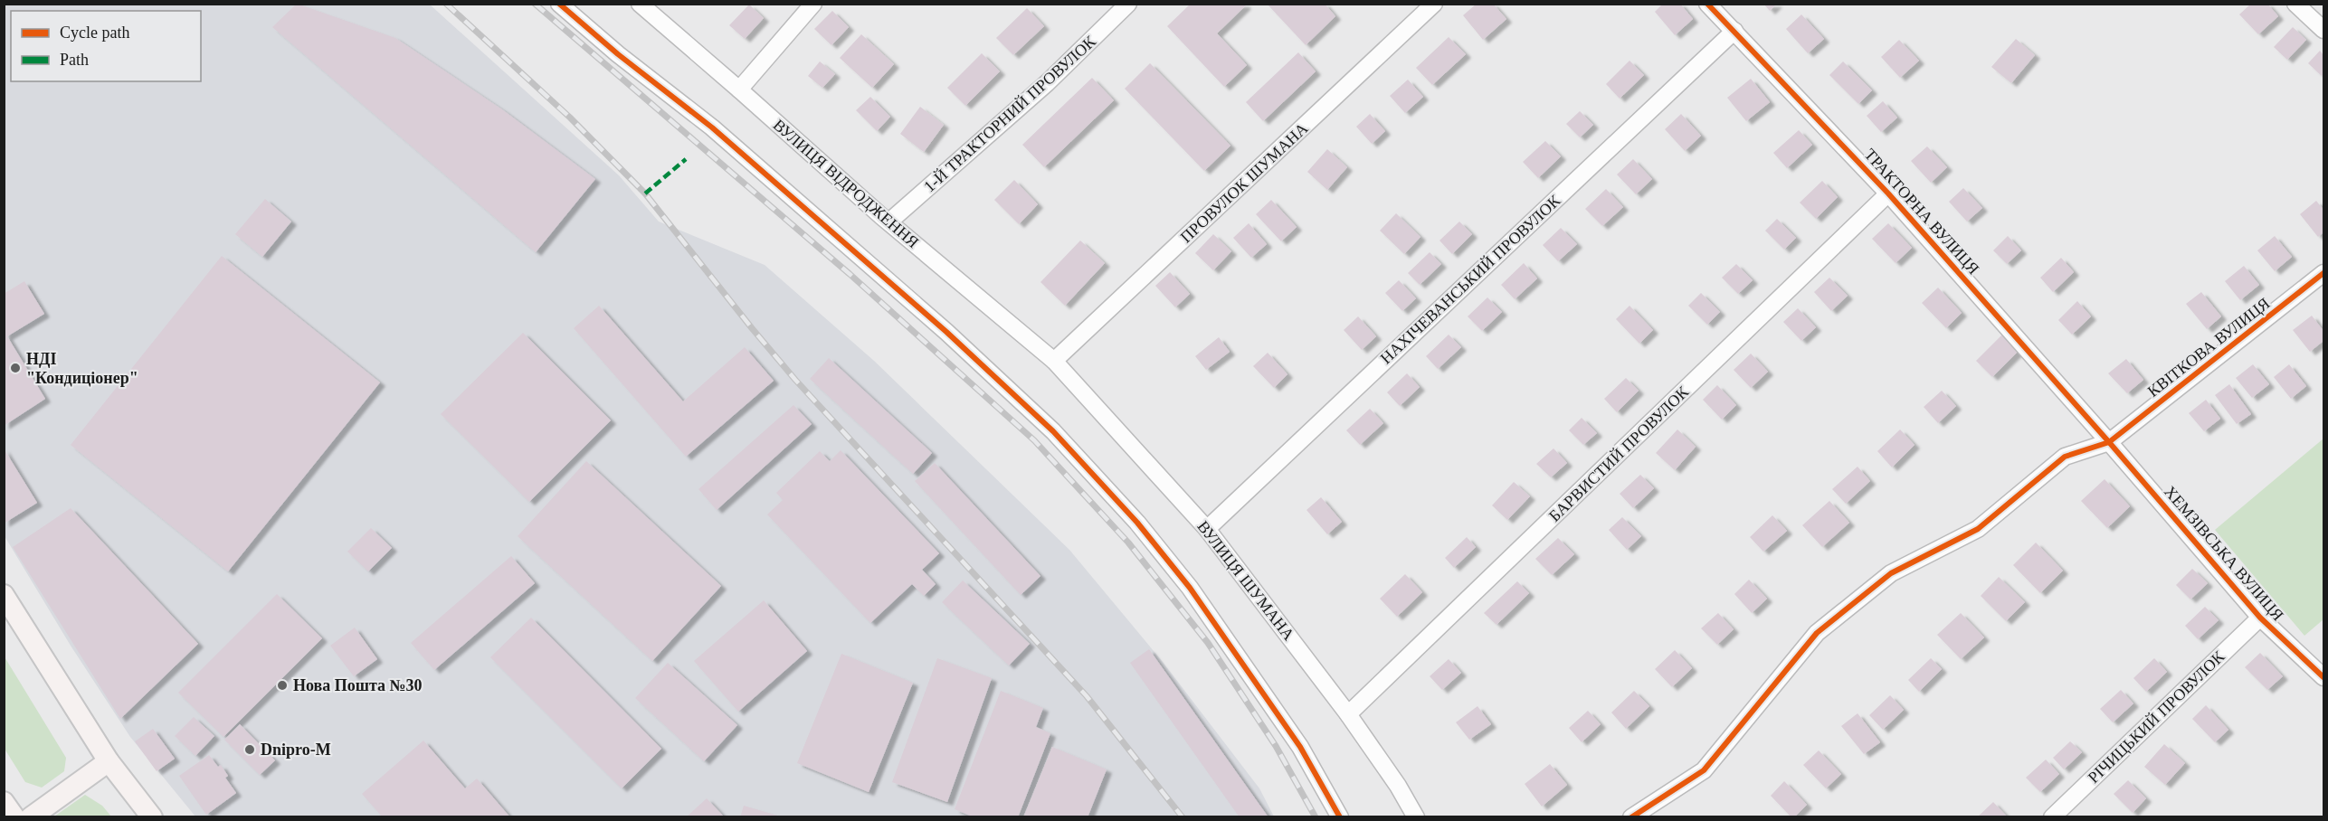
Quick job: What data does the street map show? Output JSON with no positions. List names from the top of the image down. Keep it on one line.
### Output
{"streets":{"street":["1-Й ТРАКТОРНИЙ ПРОВУЛОК","ПРОВУЛОК ШУМАНА","ВУЛИЦЯ ВІДРОДЖЕННЯ","ТРАКТОРНА ВУЛИЦЯ","НАХІЧЕВАНСЬКИЙ ПРОВУЛОК","КВІТКОВА ВУЛИЦЯ","БАРВИСТИЙ ПРОВУЛОК","ХЕМЗІВСЬКА ВУЛИЦЯ","ВУЛИЦЯ ШУМАНА","РІЧИЦЬКИЙ ПРОВУЛОК"]},"crossings":[["1-Й ТРАКТОРНИЙ ПРОВУЛОК","ВУЛИЦЯ ВІДРОДЖЕННЯ"],["ПРОВУЛОК ШУМАНА","ВУЛИЦЯ ВІДРОДЖЕННЯ"],["ПРОВУЛОК ШУМАНА","ВУЛИЦЯ ШУМАНА"],["ВУЛИЦЯ ВІДРОДЖЕННЯ","ВУЛИЦЯ ШУМАНА"],["ТРАКТОРНА ВУЛИЦЯ","НАХІЧЕВАНСЬКИЙ ПРОВУЛОК"],["ТРАКТОРНА ВУЛИЦЯ","КВІТКОВА ВУЛИЦЯ"],["ТРАКТОРНА ВУЛИЦЯ","БАРВИСТИЙ ПРОВУЛОК"],["ТРАКТОРНА ВУЛИЦЯ","ХЕМЗІВСЬКА ВУЛИЦЯ"],["НАХІЧЕВАНСЬКИЙ ПРОВУЛОК","ВУЛИЦЯ ШУМАНА"],["КВІТКОВА ВУЛИЦЯ","ХЕМЗІВСЬКА ВУЛИЦЯ"],["БАРВИСТИЙ ПРОВУЛОК","ВУЛИЦЯ ШУМАНА"],["ХЕМЗІВСЬКА ВУЛИЦЯ","РІЧИЦЬКИЙ ПРОВУЛОК"]],"places":["НДІ \"Кондиціонер\"","Нова Пошта №30","Dnipro-M"],"legend":["Cycle path","Path"]}
